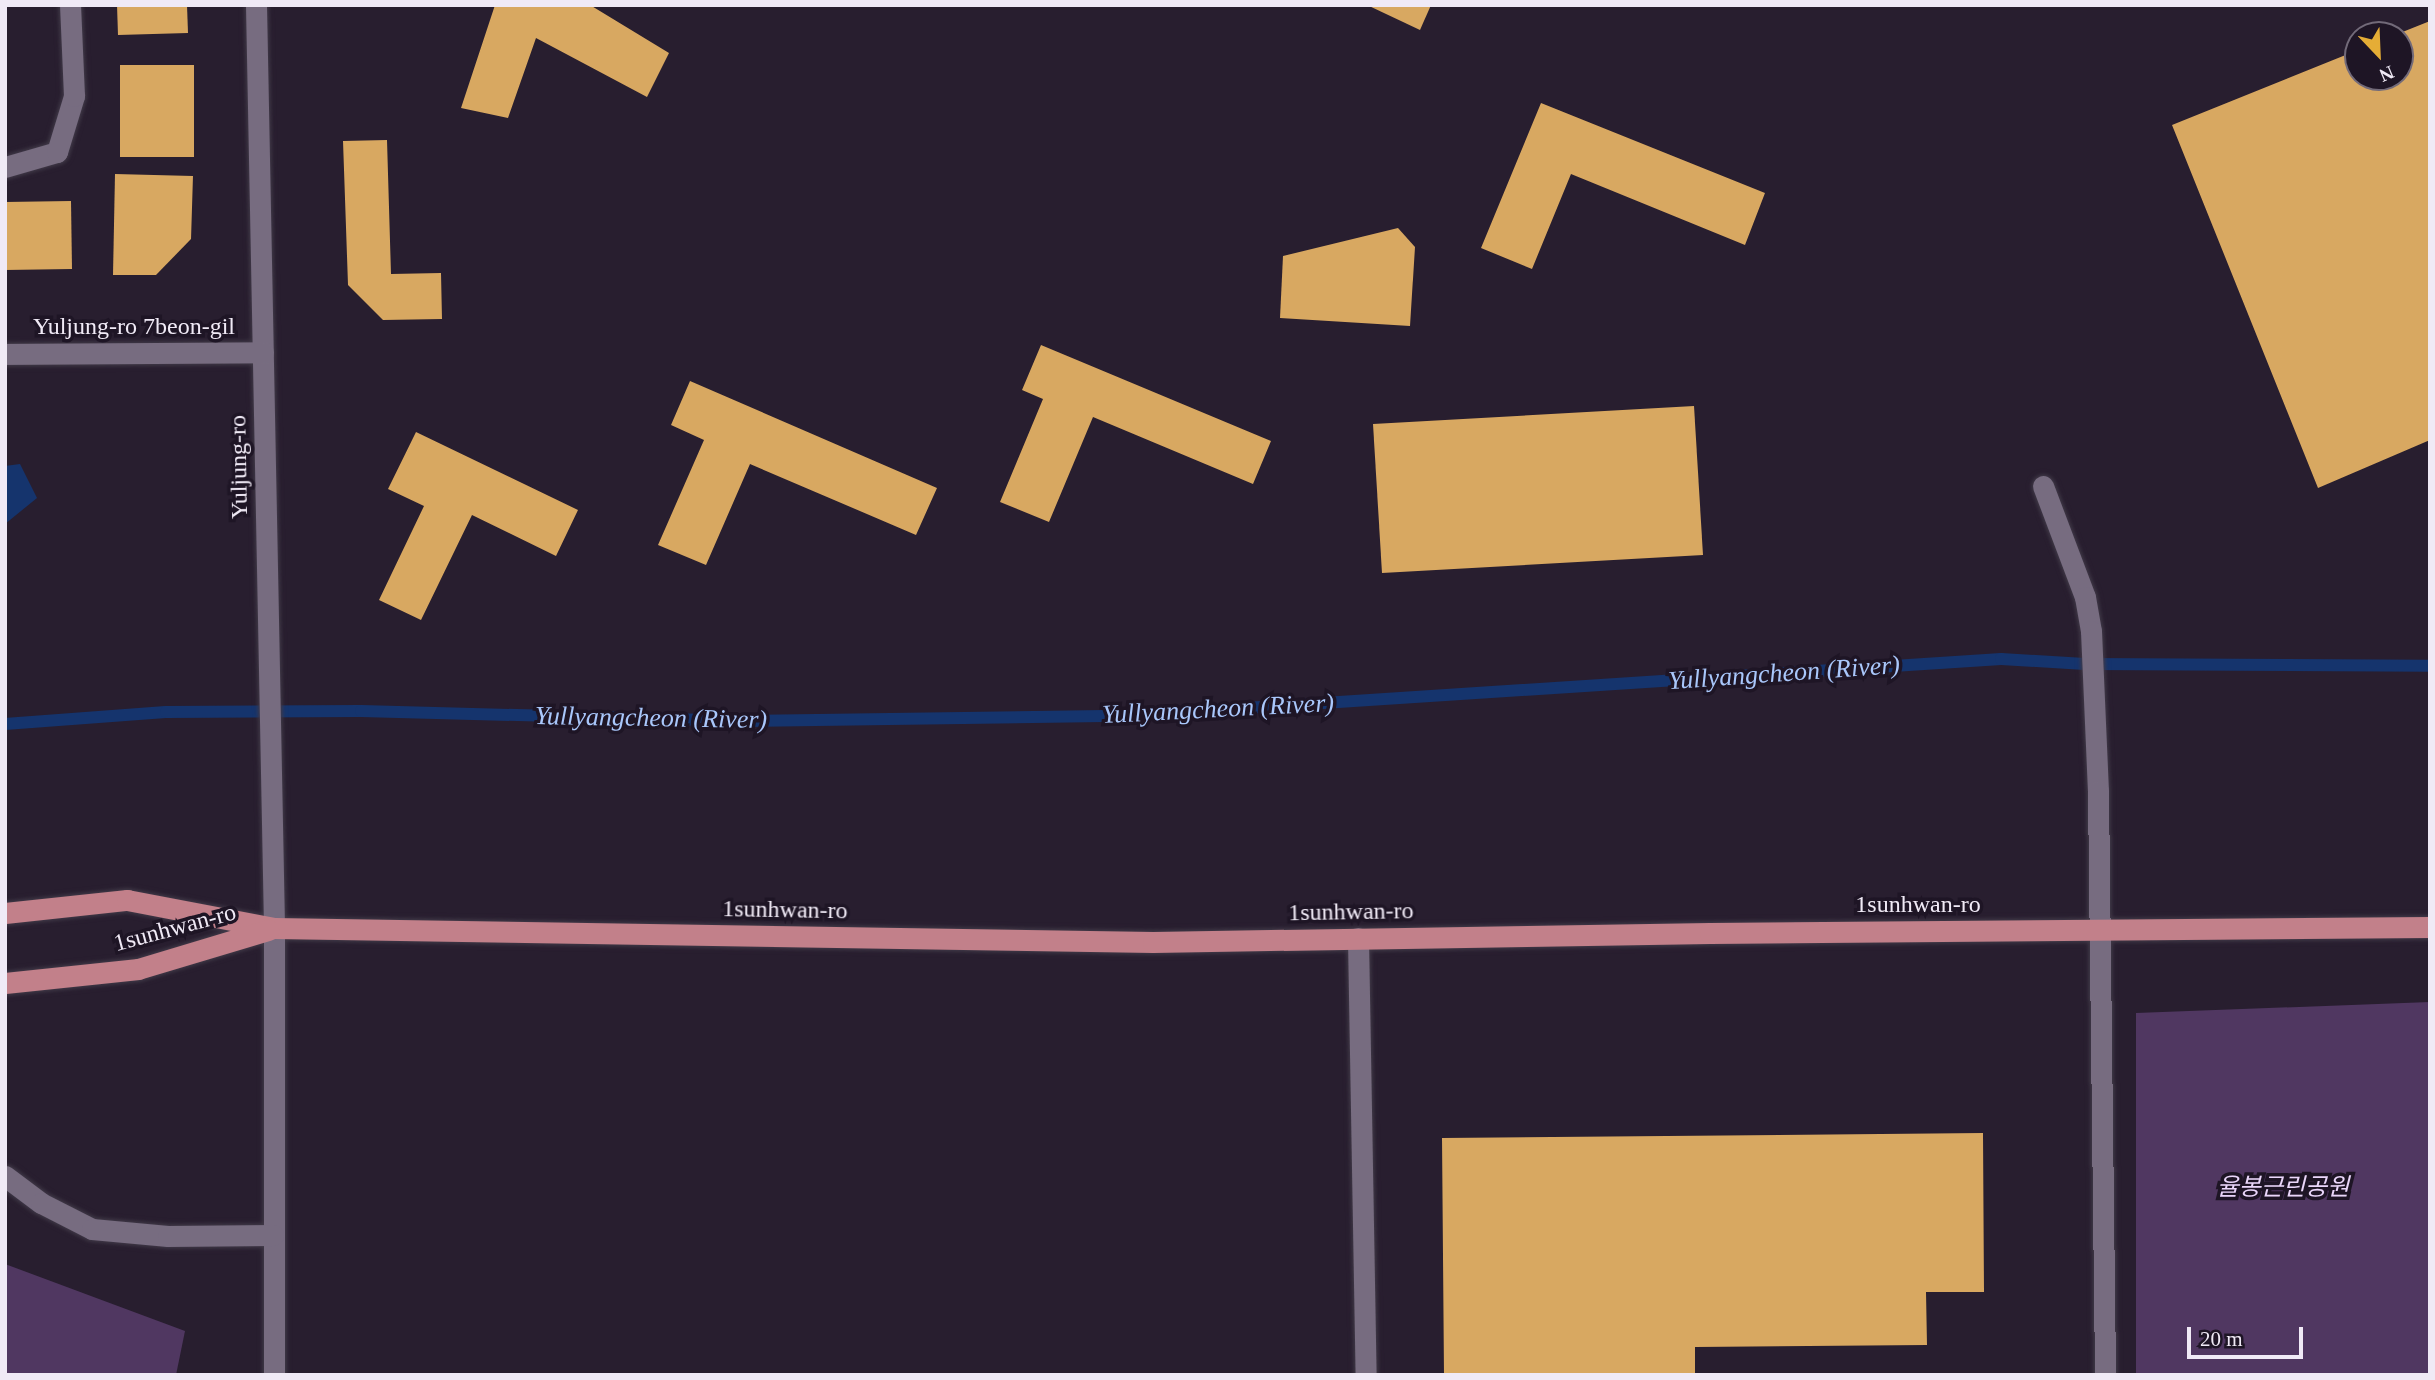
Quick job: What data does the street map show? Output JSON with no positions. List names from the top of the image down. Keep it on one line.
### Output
{"streets":{"main road":["1sunhwan-ro"],"street":["Yuljung-ro 7beon-gil","Yuljung-ro"]},"crossings":[["Yuljung-ro 7beon-gil","Yuljung-ro"],["Yuljung-ro","1sunhwan-ro"]],"water":["Yullyangcheon (River)"],"parks":["율봉근린공원"],"scale_bar":"20 m","north":"bottom right"}
